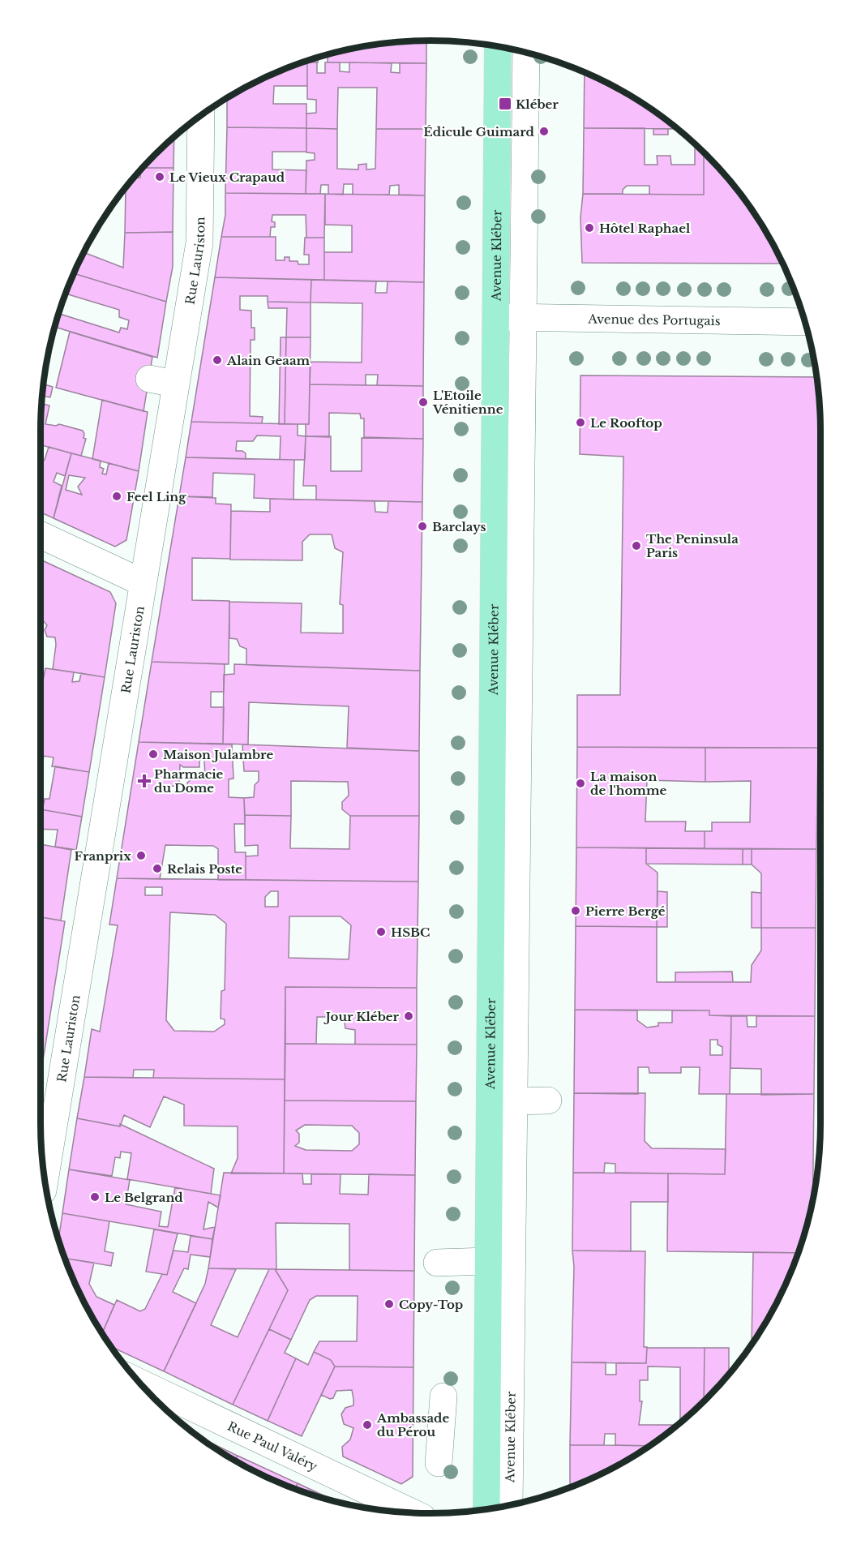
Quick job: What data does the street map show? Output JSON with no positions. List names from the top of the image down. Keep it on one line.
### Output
{"streets":{"main road":["Avenue Kléber"],"street":["Rue Lauriston","Avenue des Portugais","Rue Paul Valéry"]},"crossings":[["Avenue Kléber","Avenue des Portugais"]],"places":{"transit":["Kléber"],"other":["Édicule Guimard","Le Vieux Crapaud","Hôtel Raphael","Alain Geaam","L'Etoile Vénitienne","Le Rooftop","Feel Ling","Barclays","The Peninsula Paris","Maison Julambre","La maison de l'homme","Franprix","Relais Poste","Pierre Bergé","HSBC","Jour Kléber","Le Belgrand","Copy-Top","Ambassade du Pérou"],"health":["Pharmacie du Dome"]}}
